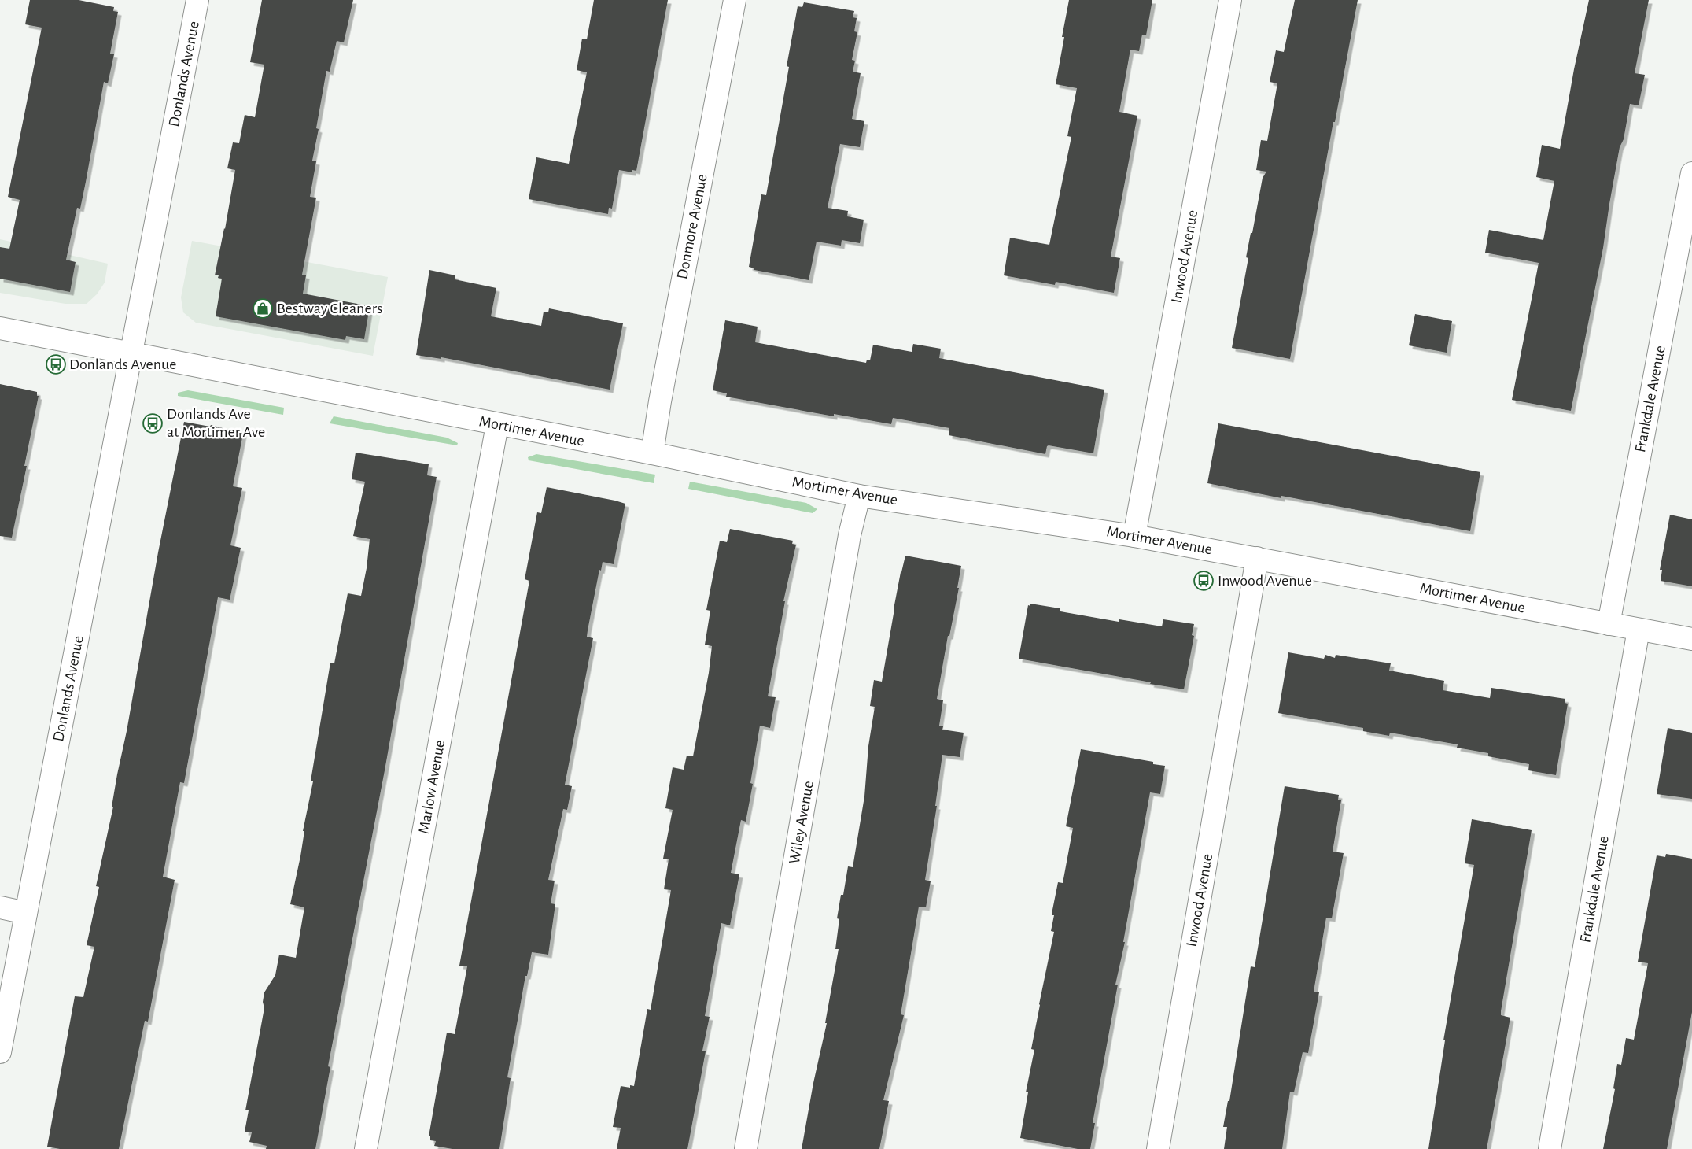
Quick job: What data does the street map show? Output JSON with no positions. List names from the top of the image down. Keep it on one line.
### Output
{"streets":{"street":["Donlands Avenue","Donmore Avenue","Inwood Avenue","Frankdale Avenue","Mortimer Avenue","Marlow Avenue","Wiley Avenue"]},"crossings":[["Donlands Avenue","Mortimer Avenue"],["Donmore Avenue","Mortimer Avenue"],["Inwood Avenue","Mortimer Avenue"],["Frankdale Avenue","Mortimer Avenue"],["Mortimer Avenue","Marlow Avenue"],["Mortimer Avenue","Wiley Avenue"]],"places":{"shop":["Bestway Cleaners"],"bus stop":["Donlands Avenue","Donlands Ave at Mortimer Ave","Inwood Avenue"]}}
